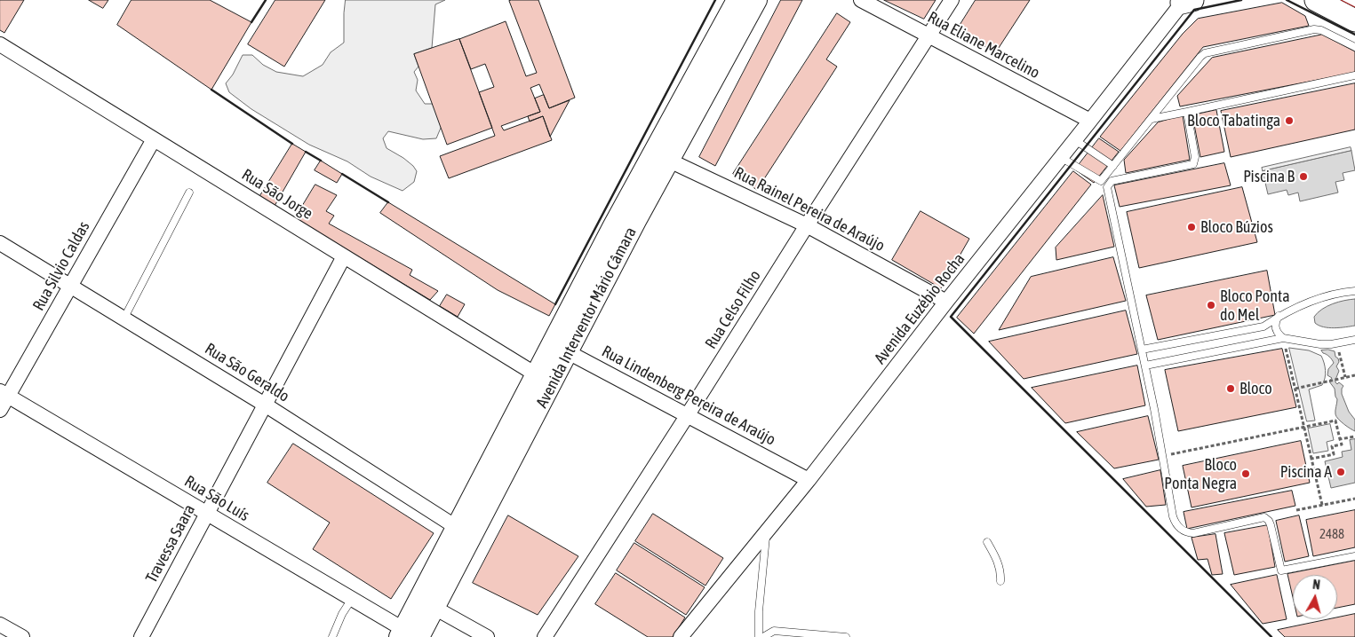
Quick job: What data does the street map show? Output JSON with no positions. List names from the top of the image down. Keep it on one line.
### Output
{"streets":{"main road":["Avenida Interventor Mário Câmara"],"street":["Rua Eliane Marcelino","Rua São Jorge","Rua Rainel Pereira de Araújo","Rua Silvio Caldas","Avenida Euzébio Rocha","Rua Celso Filho","Rua São Geraldo","Rua Lindenberg Pereira de Araújo","Rua São Luís","Travessa Saara"]},"crossings":[["Rua Eliane Marcelino","Avenida Euzébio Rocha"],["Rua Eliane Marcelino","Rua Celso Filho"],["Rua São Jorge","Rua Silvio Caldas"],["Rua São Jorge","Avenida Interventor Mário Câmara"],["Rua São Jorge","Travessa Saara"],["Rua Rainel Pereira de Araújo","Avenida Euzébio Rocha"],["Rua Rainel Pereira de Araújo","Rua Celso Filho"],["Rua Rainel Pereira de Araújo","Avenida Interventor Mário Câmara"],["Rua Silvio Caldas","Rua São Geraldo"],["Rua Silvio Caldas","Rua São Luís"],["Avenida Euzébio Rocha","Rua Lindenberg Pereira de Araújo"],["Rua Celso Filho","Rua Lindenberg Pereira de Araújo"],["Avenida Interventor Mário Câmara","Rua São Geraldo"],["Avenida Interventor Mário Câmara","Rua Lindenberg Pereira de Araújo"],["Avenida Interventor Mário Câmara","Rua São Luís"],["Rua São Geraldo","Travessa Saara"],["Rua São Luís","Travessa Saara"]],"places":["Bloco Tabatinga","Piscina B","Bloco Búzios","Bloco Ponta do Mel","Bloco","Piscina A","Bloco Ponta Negra"],"house_numbers":["2488"],"north":"top"}
